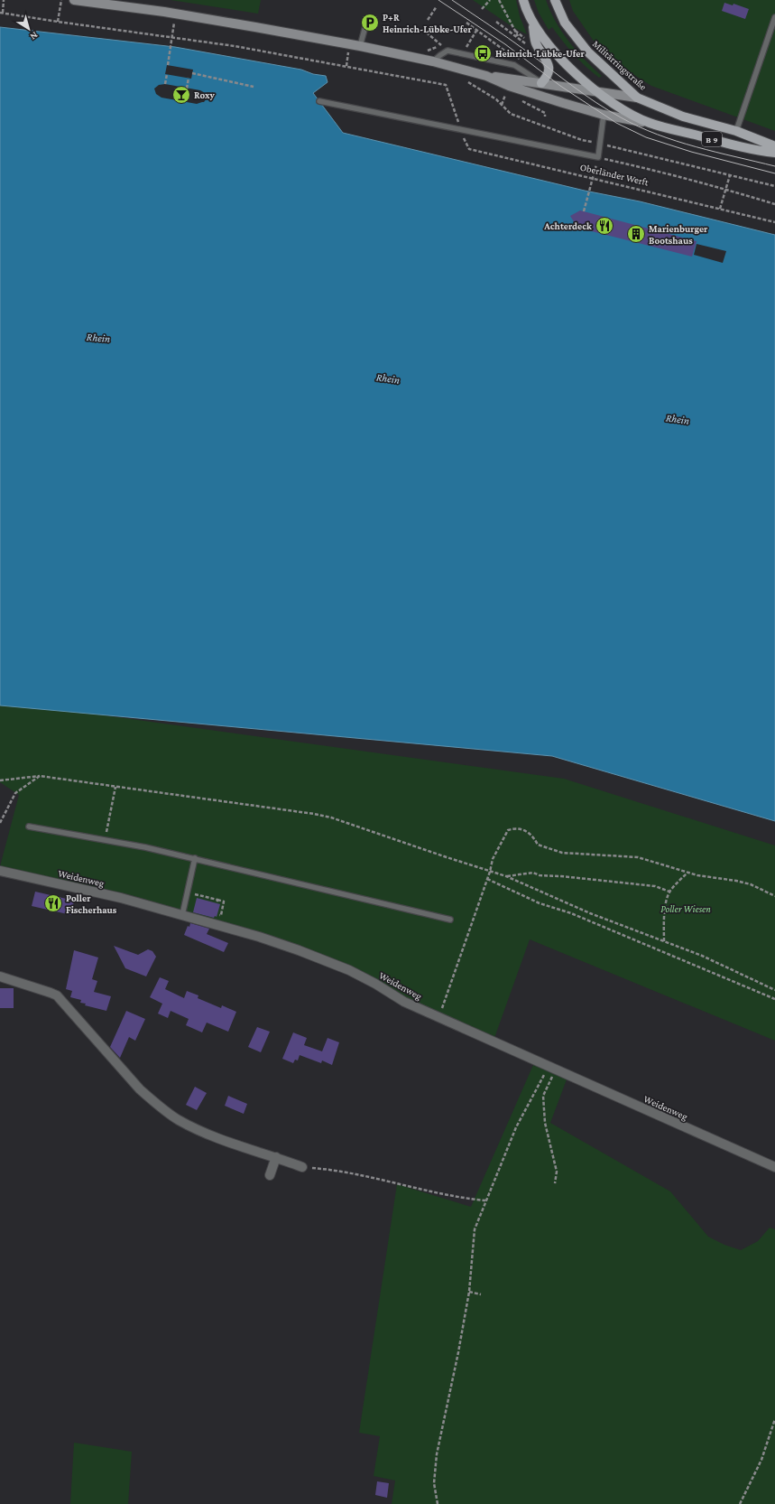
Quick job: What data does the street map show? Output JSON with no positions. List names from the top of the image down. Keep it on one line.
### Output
{"streets":{"main road":["Militärringstraße","B 9"],"street":["Weidenweg"],"lane":["Oberländer Werft"]},"water":["Rhein"],"parks":["Poller Wiesen"],"places":{"parking":["P+R Heinrich-Lübke-Ufer"],"bus stop":["Heinrich-Lübke-Ufer"],"bar":["Roxy"],"restaurant":["Achterdeck","Poller Fischerhaus"],"building":["Marienburger Bootshaus"]},"north":"bottom right"}
